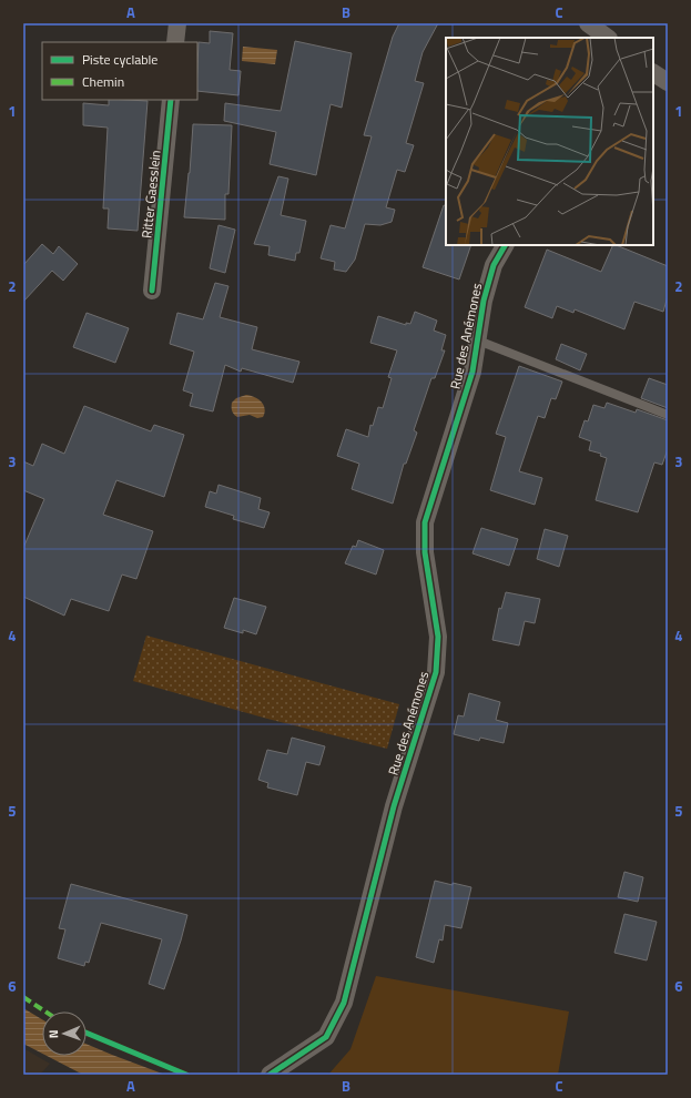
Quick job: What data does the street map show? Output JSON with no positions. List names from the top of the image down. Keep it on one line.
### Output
{"streets":{"street":["Ritter Gaesslein","Rue des Anémones"]},"legend":["Piste cyclable","Chemin"],"north":"left","grid":{"columns":["A","B","C"],"rows":["1","2","3","4","5","6"]}}
